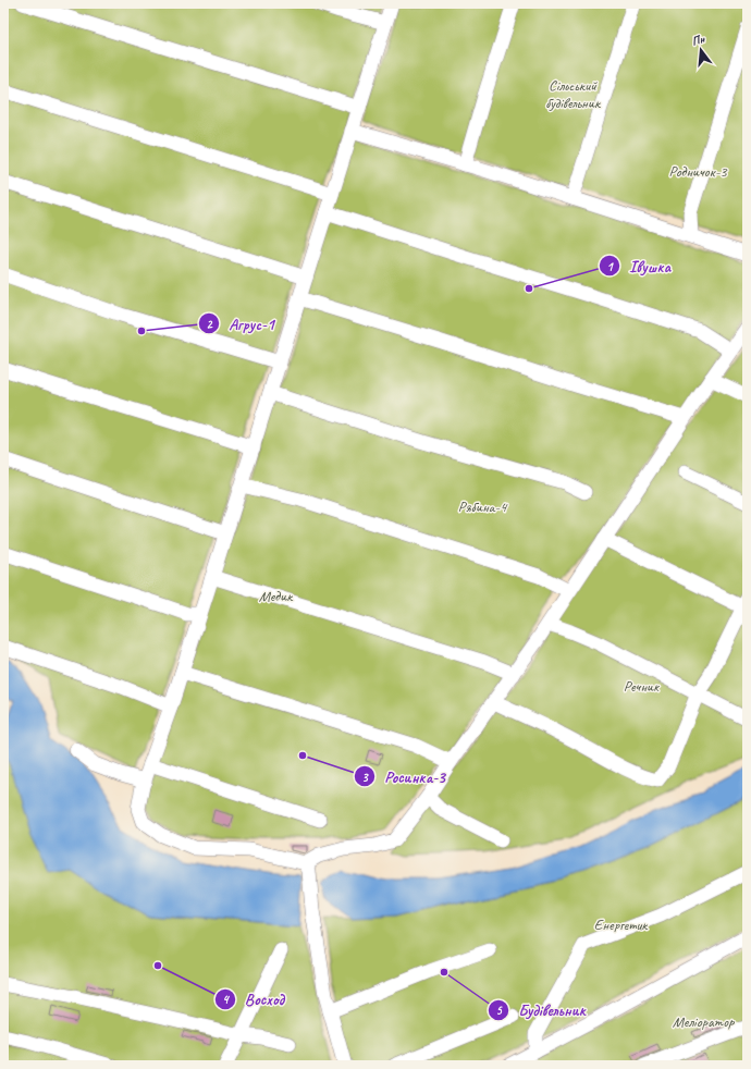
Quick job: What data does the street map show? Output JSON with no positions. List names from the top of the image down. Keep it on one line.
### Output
{"parks":["Сільський будівельник","Родничок-3","Рябина-4","Медик","Речник","Енергетик","Меліоратор"],"places":["Івушка","Агрус-1","Росинка-3","Восход","Будівельник"],"north":"top"}
